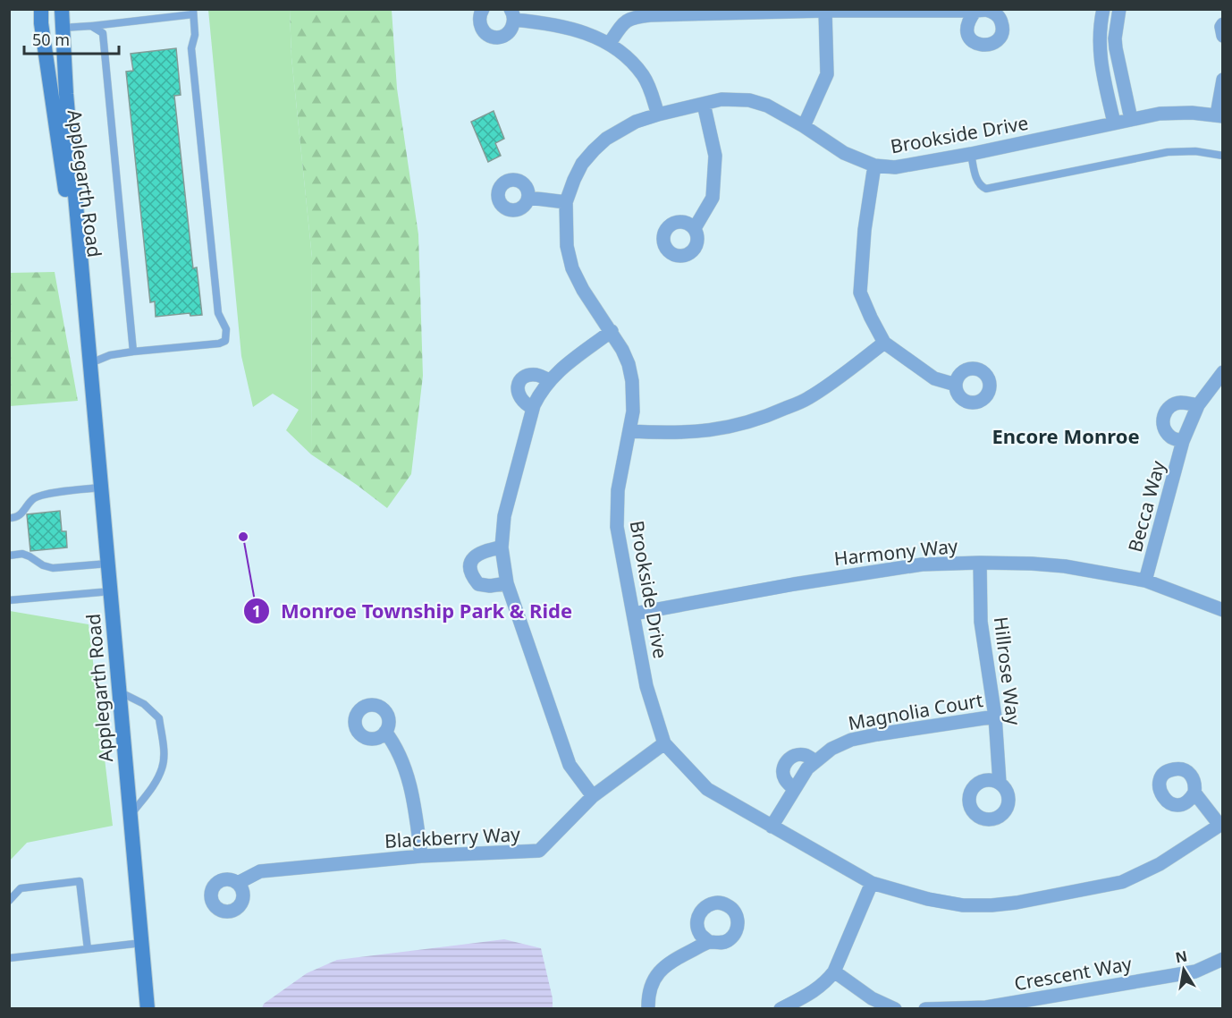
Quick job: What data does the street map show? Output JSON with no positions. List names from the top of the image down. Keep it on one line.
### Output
{"streets":{"main road":["Applegarth Road"],"street":["Brookside Drive","Becca Way","Harmony Way","Hillrose Way","Magnolia Court","Blackberry Way","Crescent Way"]},"crossings":[["Brookside Drive","Harmony Way"],["Brookside Drive","Magnolia Court"],["Brookside Drive","Blackberry Way"],["Becca Way","Harmony Way"],["Harmony Way","Hillrose Way"],["Hillrose Way","Magnolia Court"]],"districts":["Encore Monroe"],"places":["Monroe Township Park & Ride"],"scale_bar":"50 m","north":"top"}
